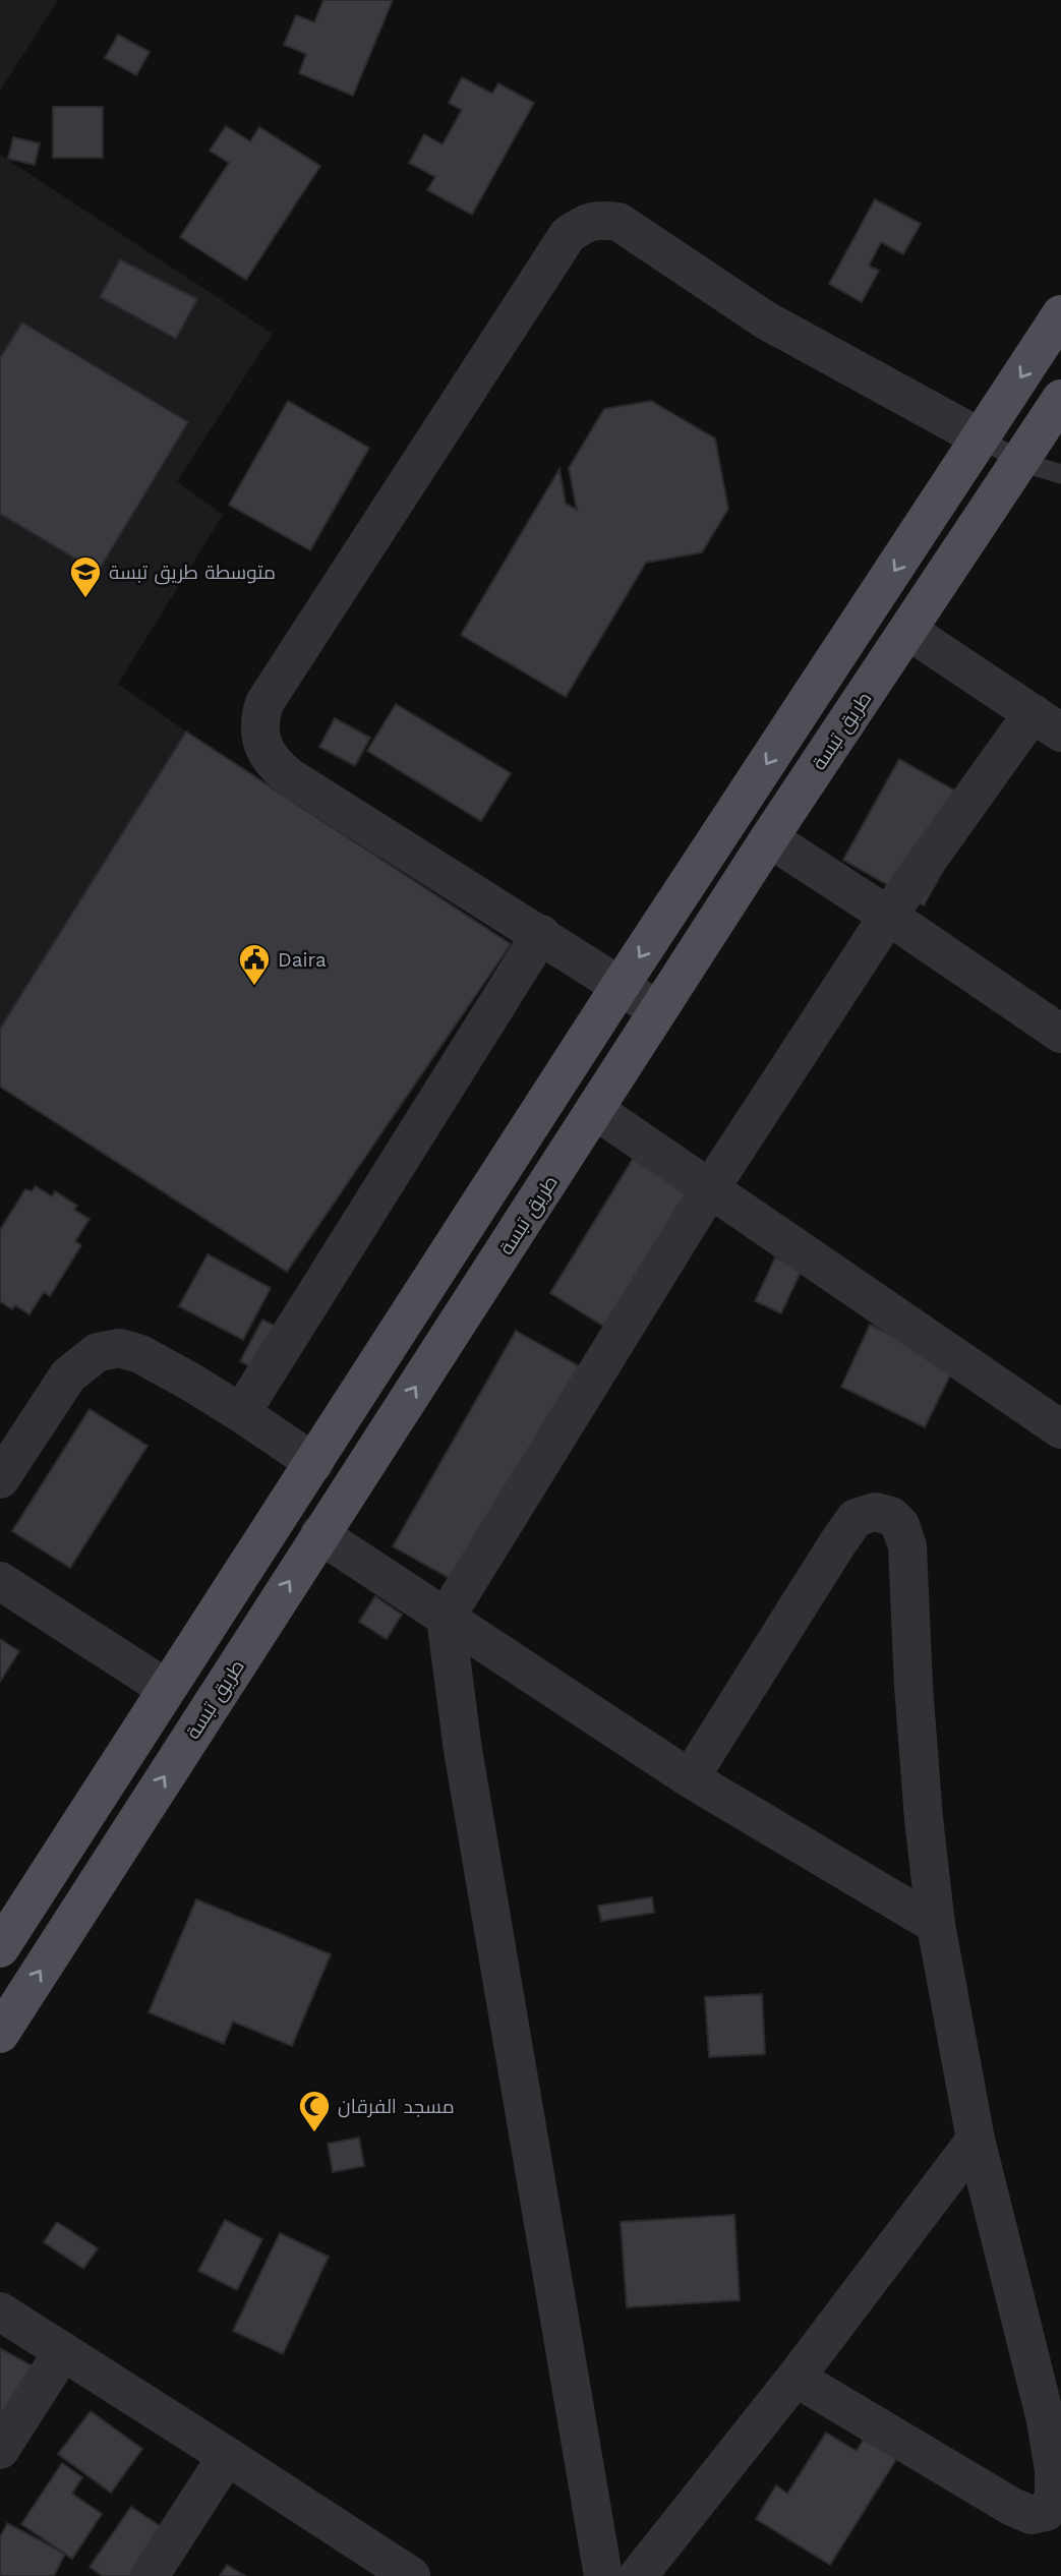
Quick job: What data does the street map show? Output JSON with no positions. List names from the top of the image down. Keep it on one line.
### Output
{"streets":{"main road":["طريق تبسة"]},"places":{"school or university":["متوسطة طريق تبسة"],"public building":["Daira"],"mosque":["مسجد الفرقان"]}}
